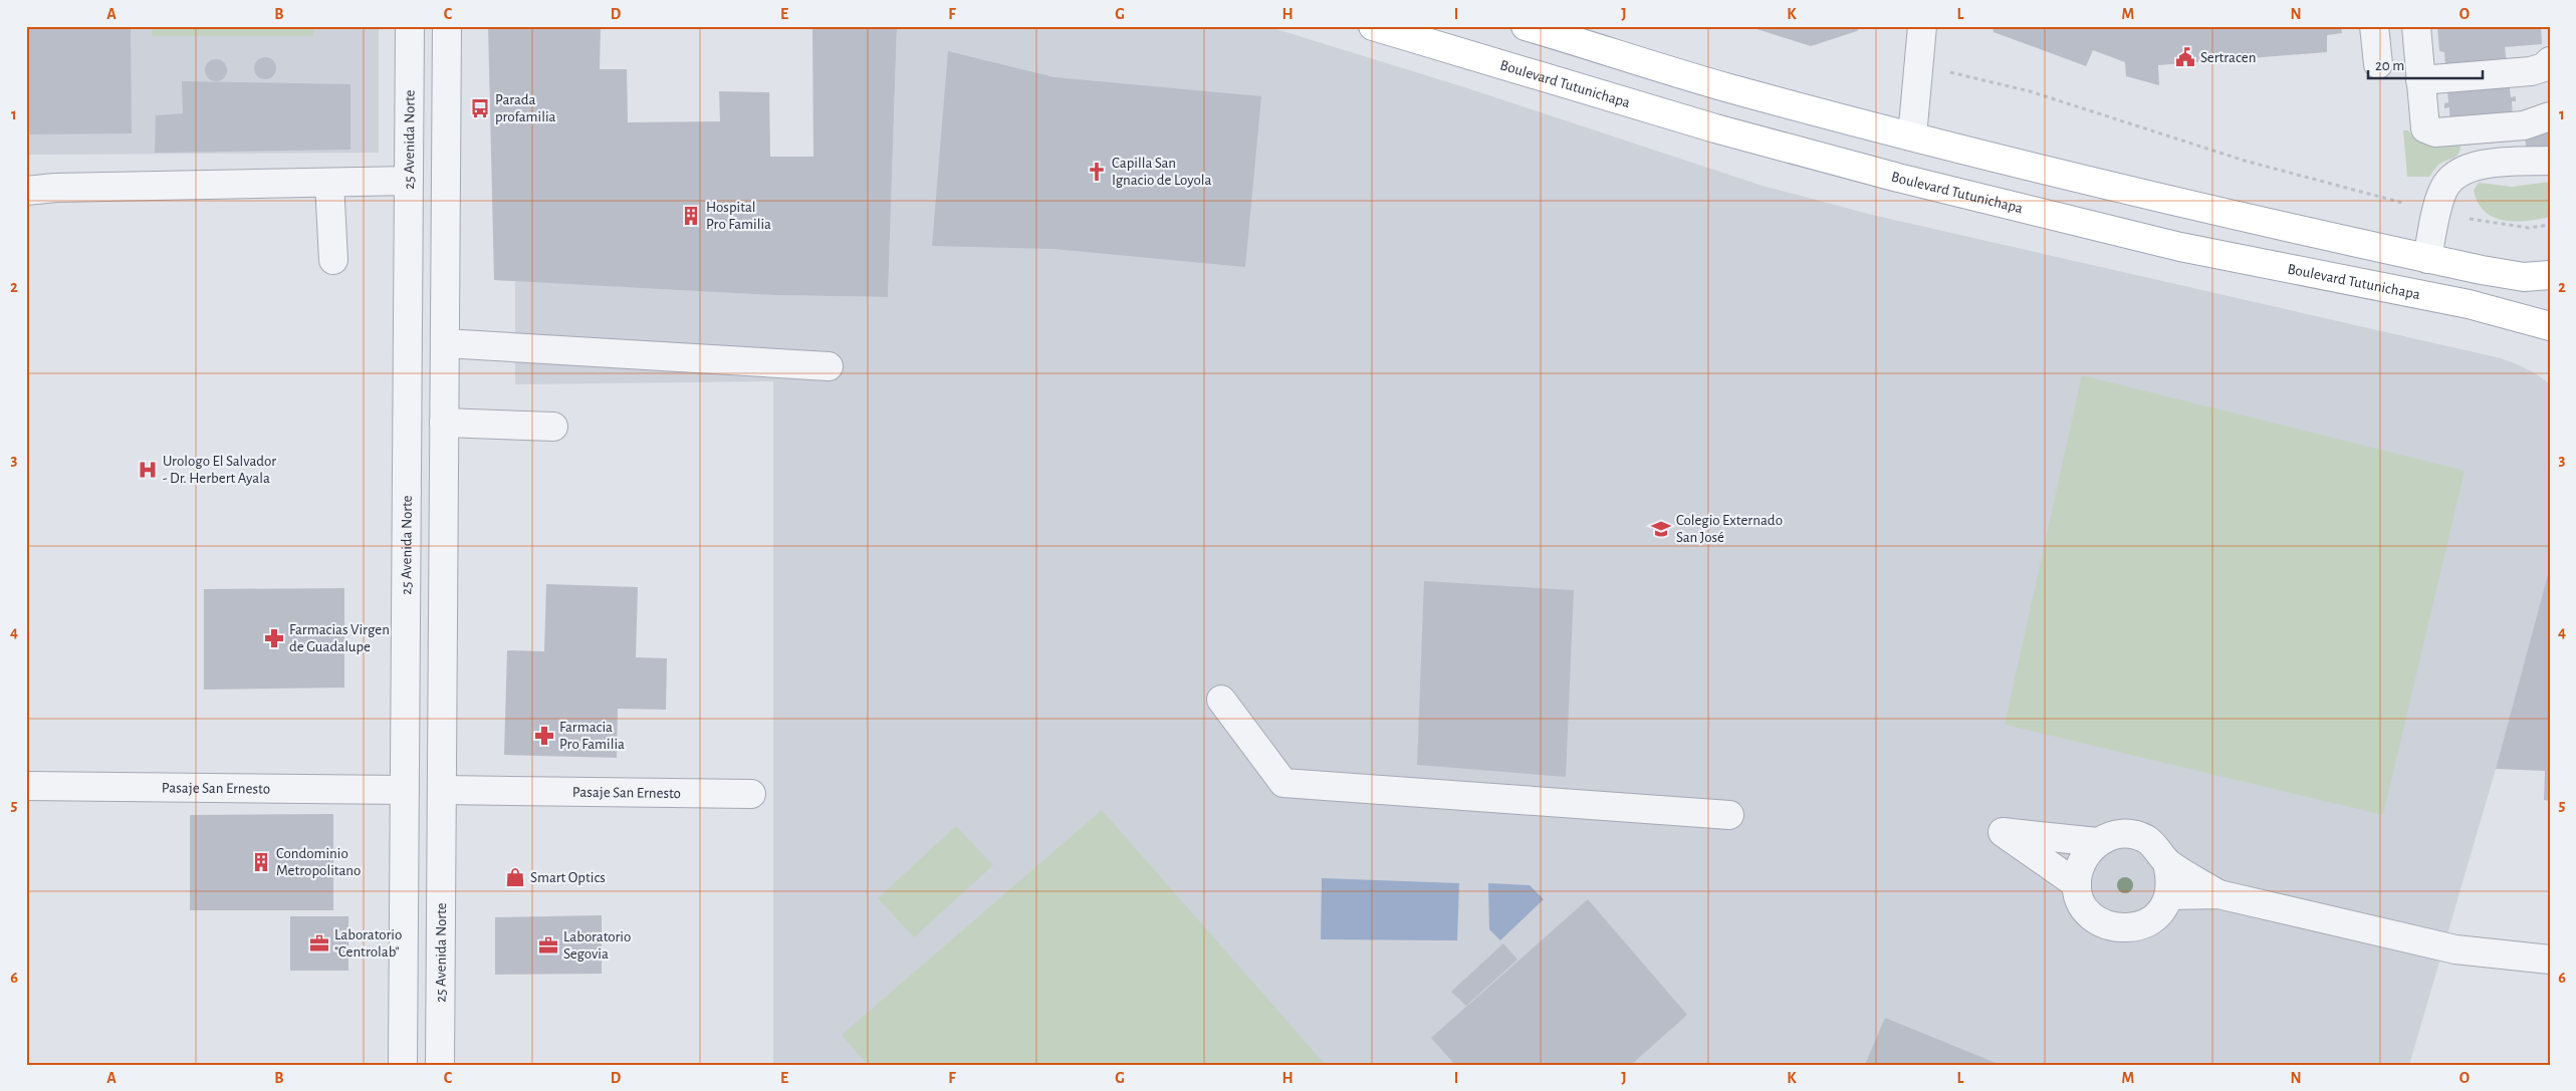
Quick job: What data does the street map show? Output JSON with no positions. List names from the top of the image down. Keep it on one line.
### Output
{"streets":{"main road":["Boulevard Tutunichapa"],"street":["25 Avenida Norte","Pasaje San Ernesto"]},"crossings":[["25 Avenida Norte","Pasaje San Ernesto"]],"places":{"public building":["Sertracen"],"bus stop":["Parada profamilia"],"church":["Capilla San Ignacio de Loyola"],"building":["Hospital Pro Familia","Condominio Metropolitano"],"hospital":["Urologo El Salvador - Dr. Herbert Ayala"],"school or university":["Colegio Externado San José"],"pharmacy":["Farmacias Virgen de Guadalupe","Farmacia Pro Familia"],"shop":["Smart Optics"],"office":["Laboratorio \"Centrolab\"","Laboratorio Segovia"]},"scale_bar":"20 m","grid":{"columns":["A","B","C","D","E","F","G","H","I","J","K","L","M","N","O"],"rows":["1","2","3","4","5","6"]}}
